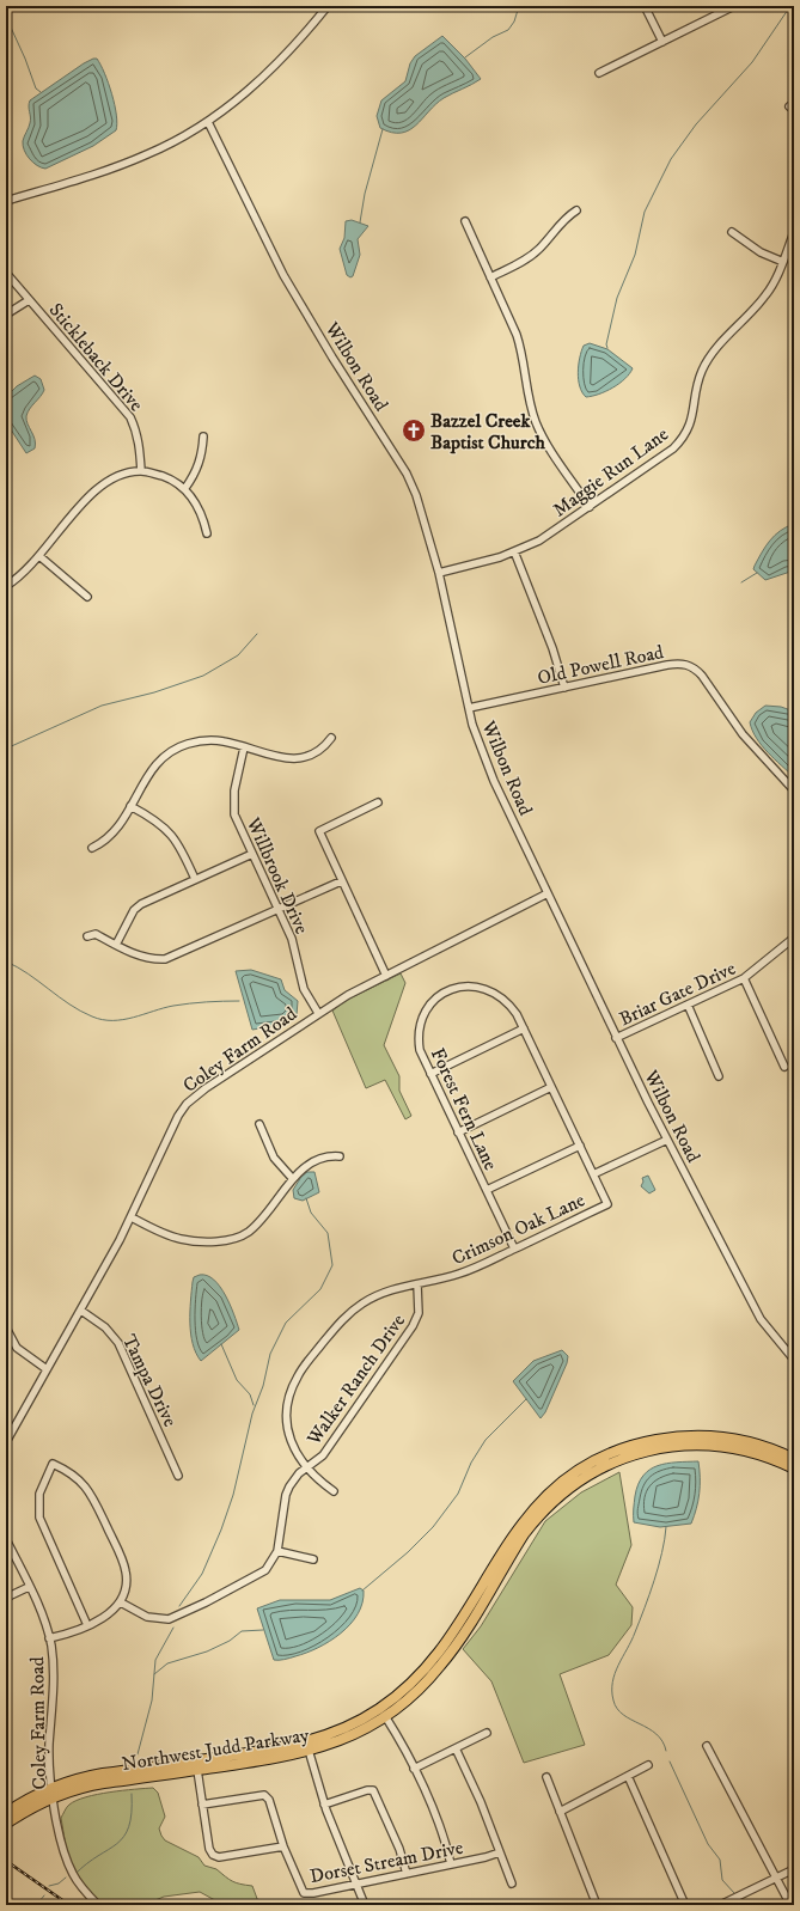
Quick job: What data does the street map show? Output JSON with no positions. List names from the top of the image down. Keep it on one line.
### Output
{"streets":{"highway":["Northwest Judd Parkway"],"street":["Stickleback Drive","Wilbon Road","Maggie Run Lane","Old Powell Road","Willbrook Drive","Briar Gate Drive","Coley Farm Road","Forest Fern Lane","Crimson Oak Lane","Walker Ranch Drive","Tampa Drive","Dorset Stream Drive"]},"crossings":[["Wilbon Road","Maggie Run Lane"],["Wilbon Road","Old Powell Road"],["Wilbon Road","Briar Gate Drive"],["Wilbon Road","Coley Farm Road"],["Willbrook Drive","Coley Farm Road"],["Coley Farm Road","Tampa Drive"],["Coley Farm Road","Northwest Judd Parkway"],["Forest Fern Lane","Crimson Oak Lane"],["Crimson Oak Lane","Walker Ranch Drive"]],"places":{"church":["Bazzel Creek Baptist Church"]}}
